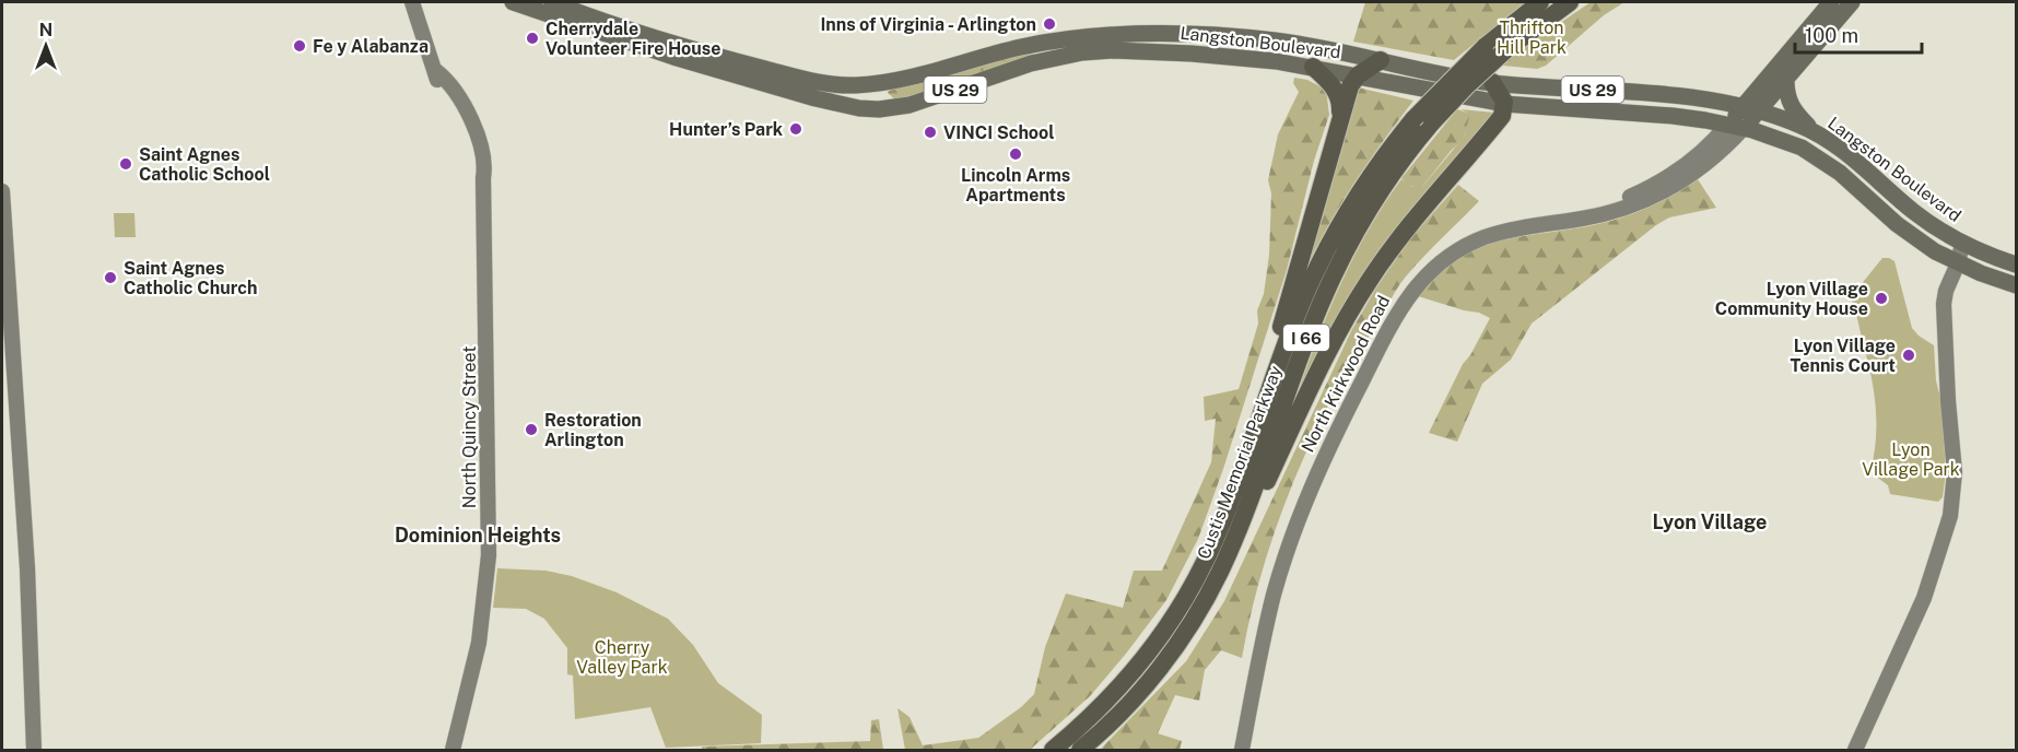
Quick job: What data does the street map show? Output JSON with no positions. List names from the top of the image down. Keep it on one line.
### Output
{"streets":{"highway":["I 66","Custis Memorial Parkway"],"main road":["Langston Boulevard","US 29","North Kirkwood Road","North Quincy Street"]},"crossings":[["Langston Boulevard","North Kirkwood Road"]],"districts":["Lyon Village","Dominion Heights"],"parks":["Thrifton Hill Park","Lyon Village Park","Cherry Valley Park"],"places":["Inns of Virginia - Arlington","Cherrydale Volunteer Fire House","Fe y Alabanza","Hunter’s Park","VINCI School","Lincoln Arms Apartments","Saint Agnes Catholic School","Saint Agnes Catholic Church","Lyon Village Community House","Lyon Village Tennis Court","Restoration Arlington"],"scale_bar":"100 m","north":"top"}
